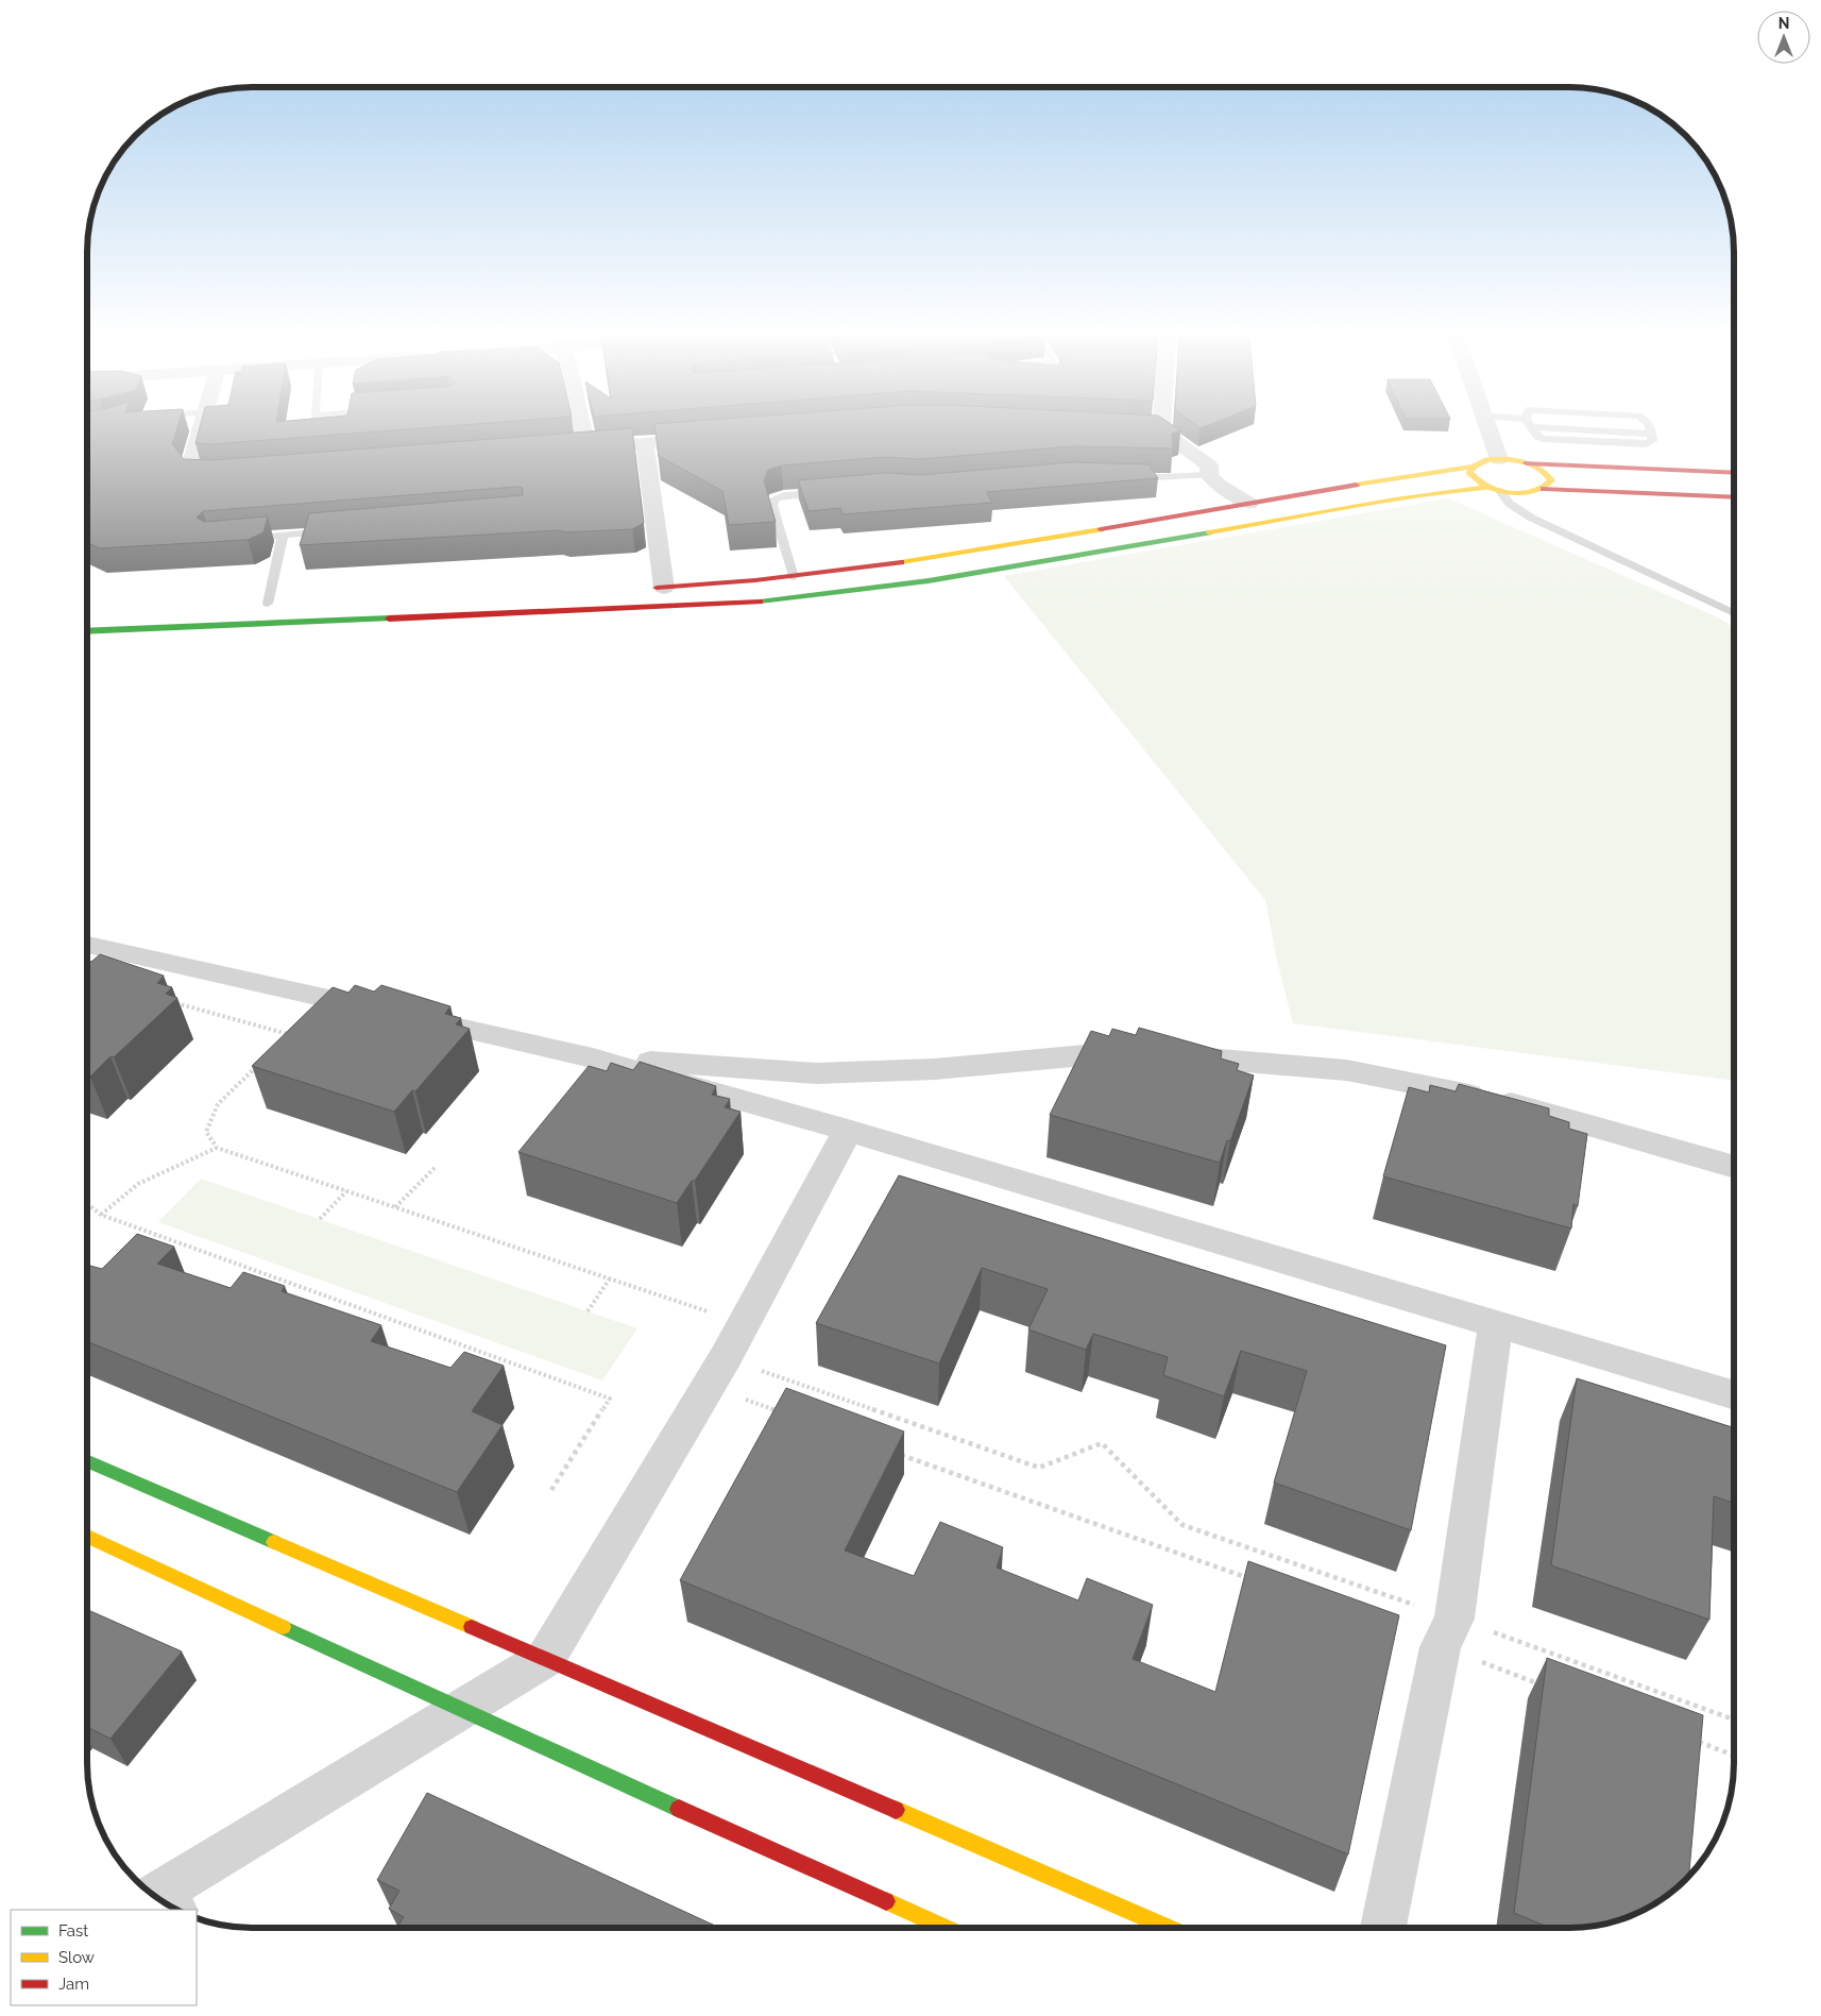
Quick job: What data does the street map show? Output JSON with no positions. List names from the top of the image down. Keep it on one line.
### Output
{"legend":["Fast","Slow","Jam"],"north":"top"}
